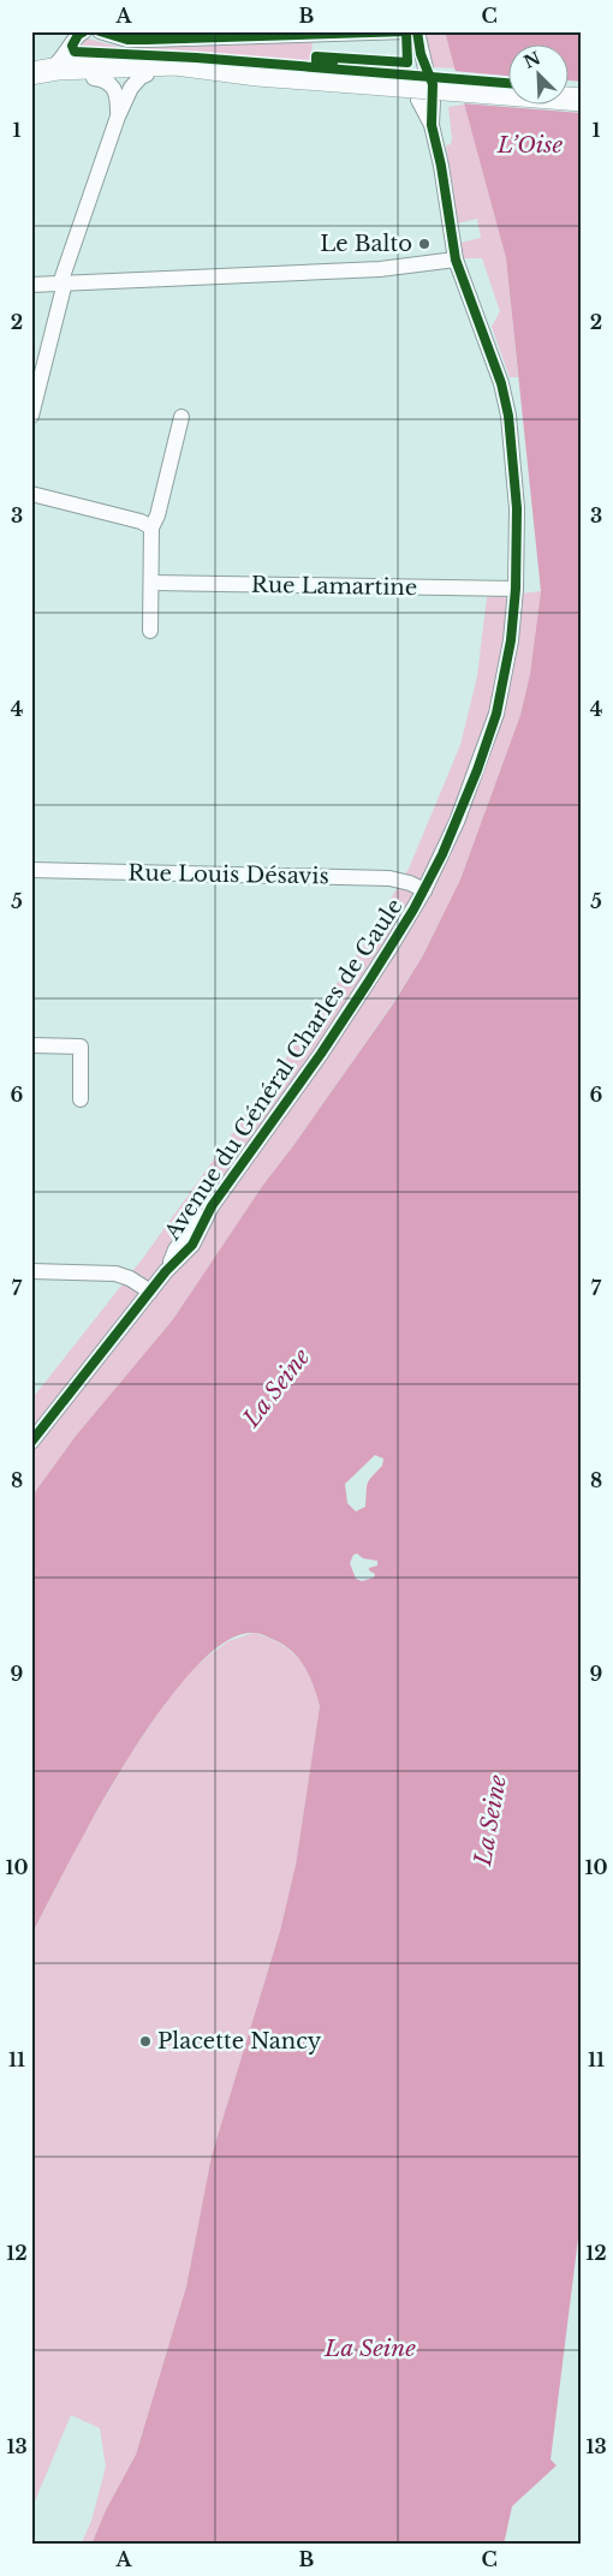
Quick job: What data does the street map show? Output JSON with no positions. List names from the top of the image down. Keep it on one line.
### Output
{"streets":{"street":["Rue Lamartine","Rue Louis Désavis","Avenue du Général Charles de Gaule"]},"crossings":[["Rue Lamartine","Avenue du Général Charles de Gaule"],["Rue Louis Désavis","Avenue du Général Charles de Gaule"]],"water":["L’Oise","La Seine"],"places":["Le Balto","Placette Nancy"],"north":"top left","grid":{"columns":["A","B","C"],"rows":["1","2","3","4","5","6","7","8","9","10","11","12","13"]}}
